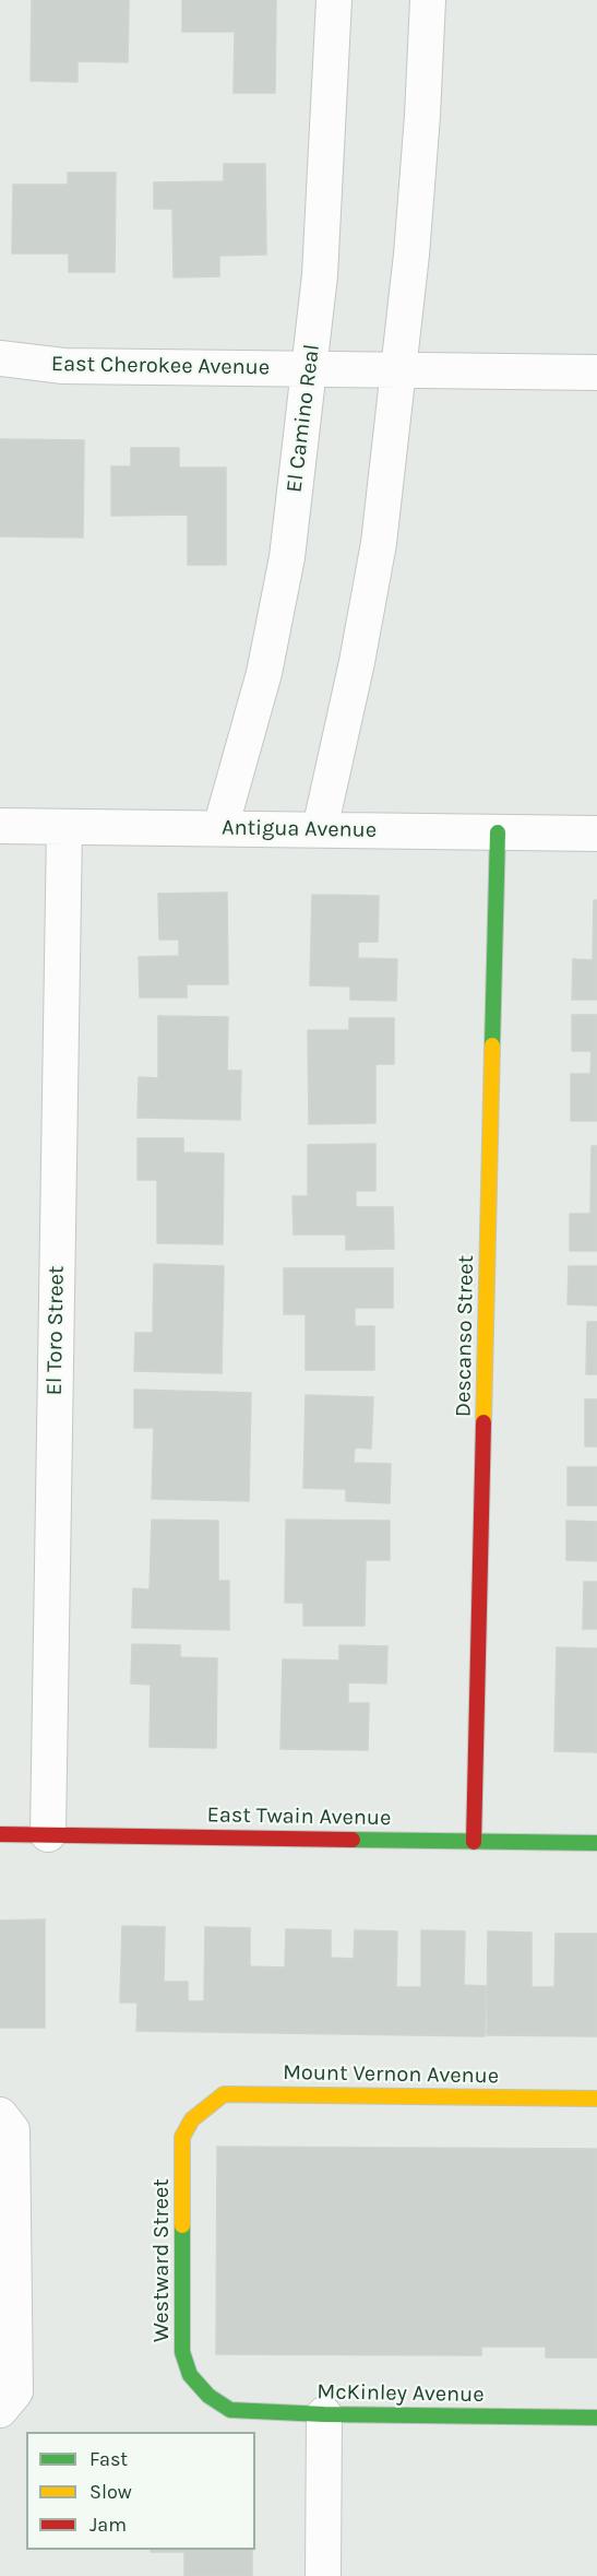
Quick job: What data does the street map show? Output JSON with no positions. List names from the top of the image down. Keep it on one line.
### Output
{"streets":{"street":["East Cherokee Avenue","El Camino Real","Antigua Avenue","El Toro Street","Descanso Street","East Twain Avenue","Mount Vernon Avenue","Westward Street","McKinley Avenue"]},"crossings":[["East Cherokee Avenue","El Camino Real"],["El Camino Real","Antigua Avenue"],["Antigua Avenue","El Toro Street"],["Antigua Avenue","Descanso Street"],["El Toro Street","East Twain Avenue"],["Descanso Street","East Twain Avenue"],["Mount Vernon Avenue","Westward Street"],["Westward Street","McKinley Avenue"]],"legend":["Fast","Slow","Jam"]}
